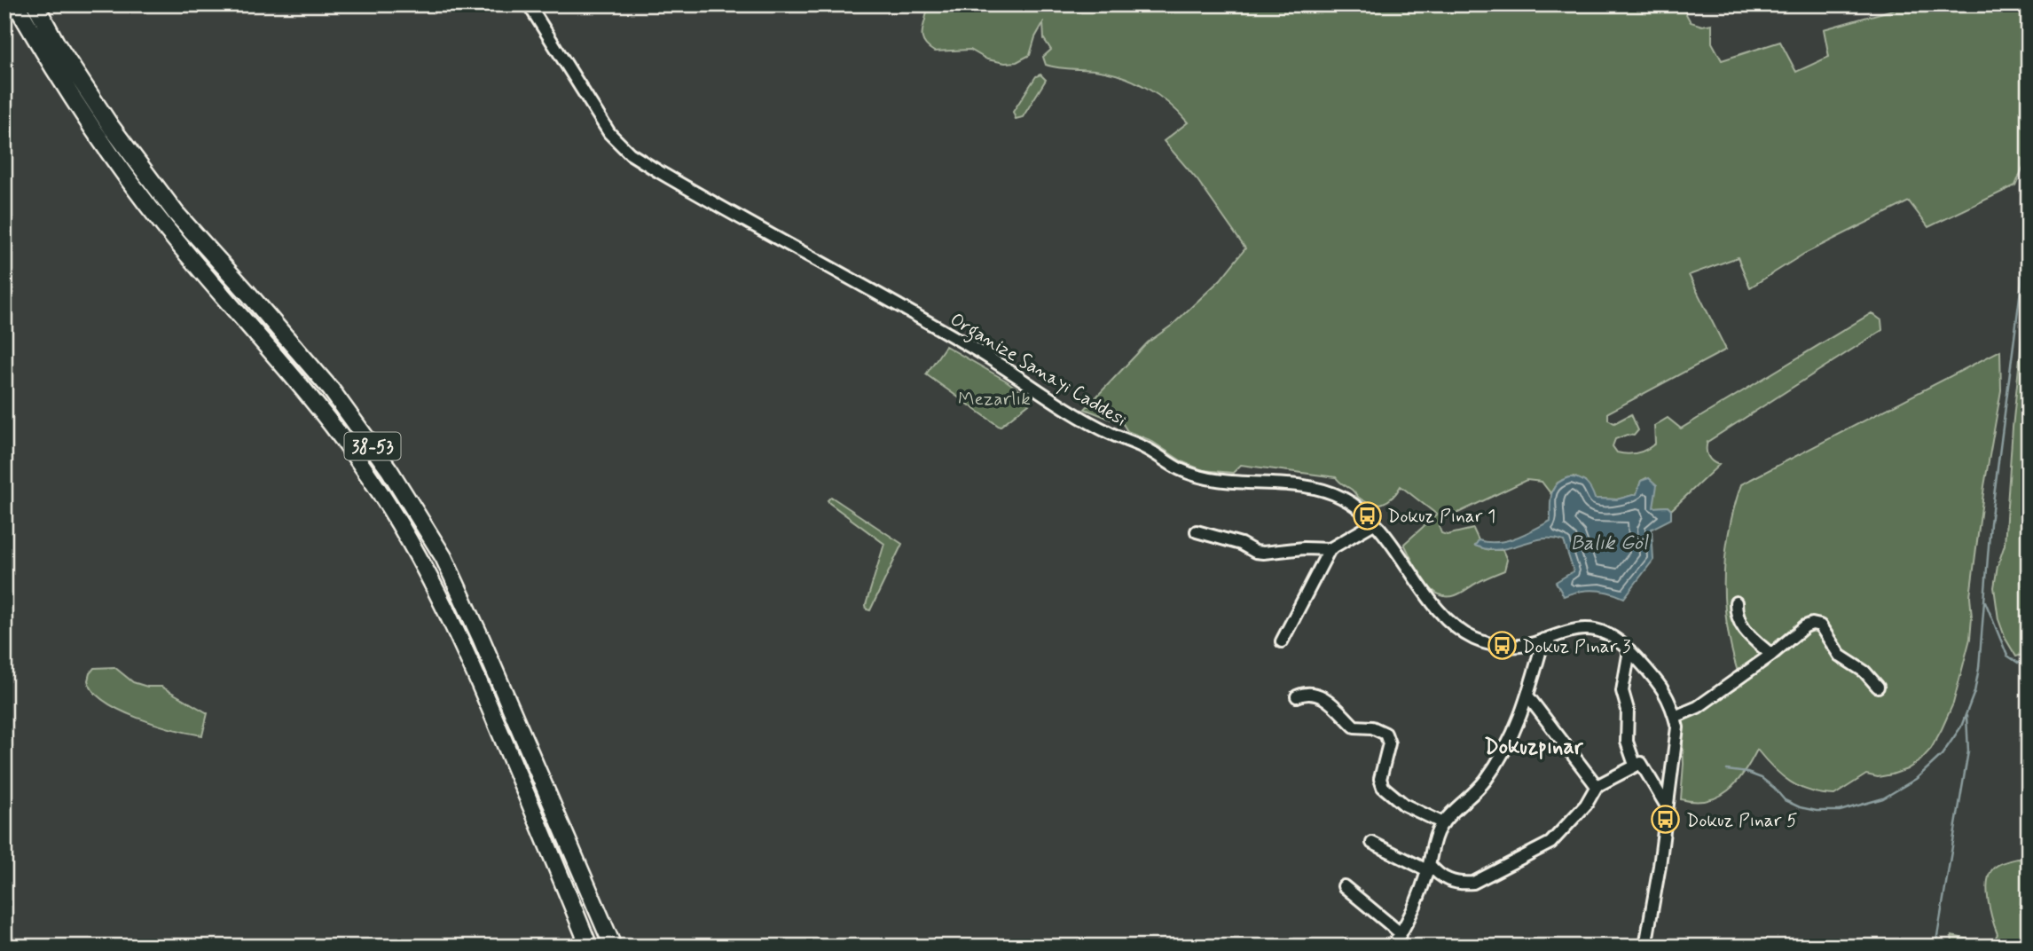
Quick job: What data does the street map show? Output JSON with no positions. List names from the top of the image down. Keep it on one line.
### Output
{"streets":{"highway":["38-53"],"street":["Organize Sanayi Caddesi"]},"districts":["Dokuzpınar"],"water":["Balık Göl"],"parks":["Mezarlık"],"places":{"bus stop":["Dokuz Pınar 1","Dokuz Pınar 3","Dokuz Pınar 5"]}}
